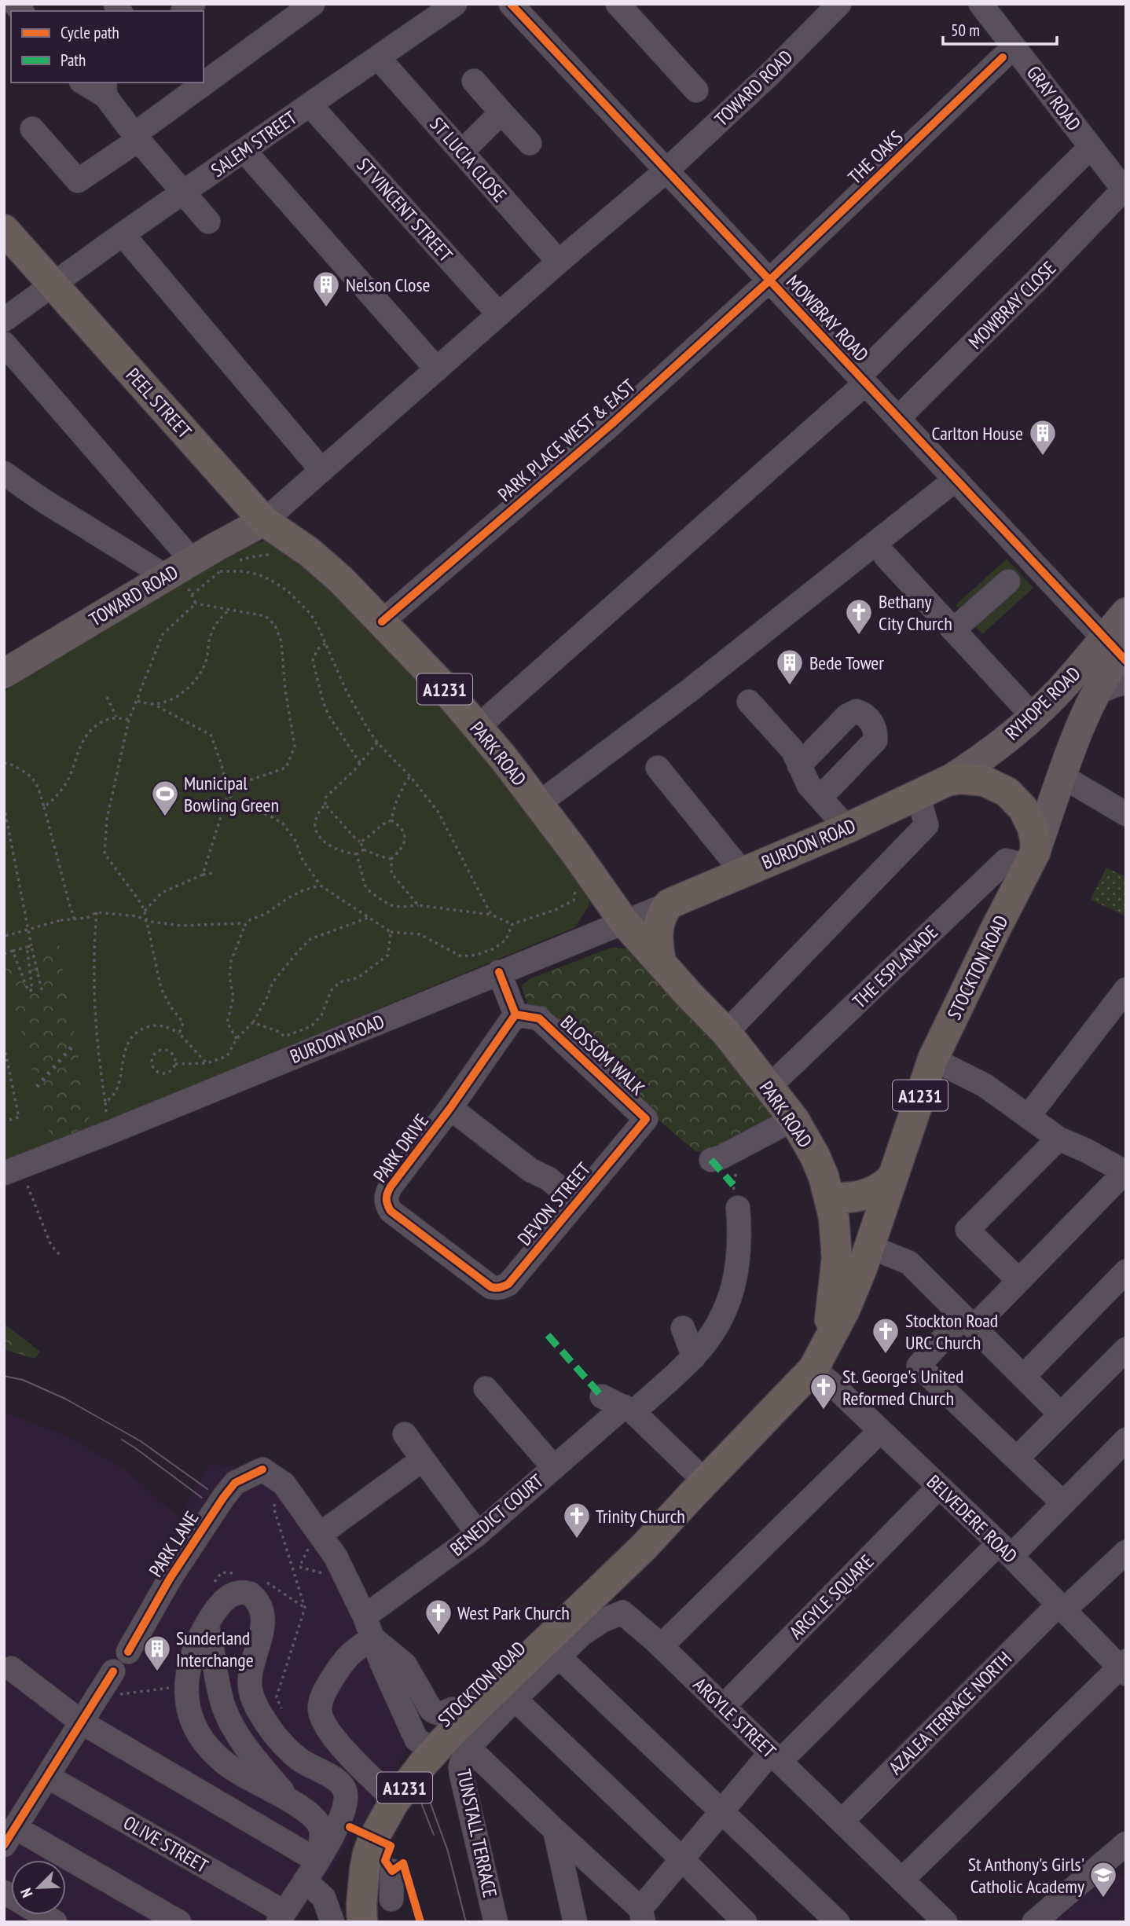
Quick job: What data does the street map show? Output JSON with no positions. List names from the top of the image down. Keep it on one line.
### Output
{"streets":{"highway":["PEEL STREET","A1231","PARK ROAD","BURDON ROAD","STOCKTON ROAD"],"main road":["TOWARD ROAD","RYHOPE ROAD"],"street":["GRAY ROAD","SALEM STREET","THE OAKS","ST LUCIA CLOSE","ST VINCENT STREET","MOWBRAY CLOSE","MOWBRAY ROAD","PARK PLACE WEST & EAST","THE ESPLANADE","BLOSSOM WALK","PARK DRIVE","DEVON STREET","BENEDICT COURT","BELVEDERE ROAD","PARK LANE","ARGYLE SQUARE","AZALEA TERRACE NORTH","ARGYLE STREET","TUNSTALL TERRACE","OLIVE STREET"]},"crossings":[["TOWARD ROAD","ST LUCIA CLOSE"],["TOWARD ROAD","ST VINCENT STREET"],["TOWARD ROAD","MOWBRAY ROAD"],["TOWARD ROAD","PEEL STREET"],["TOWARD ROAD","PARK ROAD"],["GRAY ROAD","MOWBRAY CLOSE"],["SALEM STREET","ST LUCIA CLOSE"],["SALEM STREET","ST VINCENT STREET"],["SALEM STREET","PEEL STREET"],["SALEM STREET","A1231"],["THE OAKS","MOWBRAY ROAD"],["THE OAKS","PARK PLACE WEST & EAST"],["MOWBRAY CLOSE","MOWBRAY ROAD"],["MOWBRAY ROAD","PARK PLACE WEST & EAST"],["MOWBRAY ROAD","RYHOPE ROAD"],["PEEL STREET","A1231"],["PEEL STREET","PARK ROAD"],["PARK PLACE WEST & EAST","PARK ROAD"],["A1231","RYHOPE ROAD"],["A1231","PARK ROAD"],["A1231","BURDON ROAD"],["A1231","THE ESPLANADE"],["A1231","STOCKTON ROAD"],["RYHOPE ROAD","BURDON ROAD"],["RYHOPE ROAD","STOCKTON ROAD"],["PARK ROAD","BURDON ROAD"],["PARK ROAD","THE ESPLANADE"],["PARK ROAD","STOCKTON ROAD"],["PARK ROAD","BELVEDERE ROAD"],["THE ESPLANADE","STOCKTON ROAD"],["STOCKTON ROAD","BELVEDERE ROAD"],["STOCKTON ROAD","TUNSTALL TERRACE"],["BLOSSOM WALK","PARK DRIVE"],["BLOSSOM WALK","DEVON STREET"],["PARK DRIVE","DEVON STREET"],["BELVEDERE ROAD","ARGYLE SQUARE"],["BELVEDERE ROAD","AZALEA TERRACE NORTH"],["ARGYLE SQUARE","ARGYLE STREET"],["AZALEA TERRACE NORTH","ARGYLE STREET"],["ARGYLE STREET","TUNSTALL TERRACE"]],"places":{"building":["Nelson Close","Carlton House","Bede Tower","Sunderland Interchange"],"church":["Bethany City Church","Stockton Road URC Church","St. George's United Reformed Church","Trinity Church","West Park Church"],"sports":["Municipal Bowling Green"],"school or university":["St Anthony's Girls' Catholic Academy"]},"legend":["Cycle path","Path"],"scale_bar":"50 m","north":"bottom left"}
